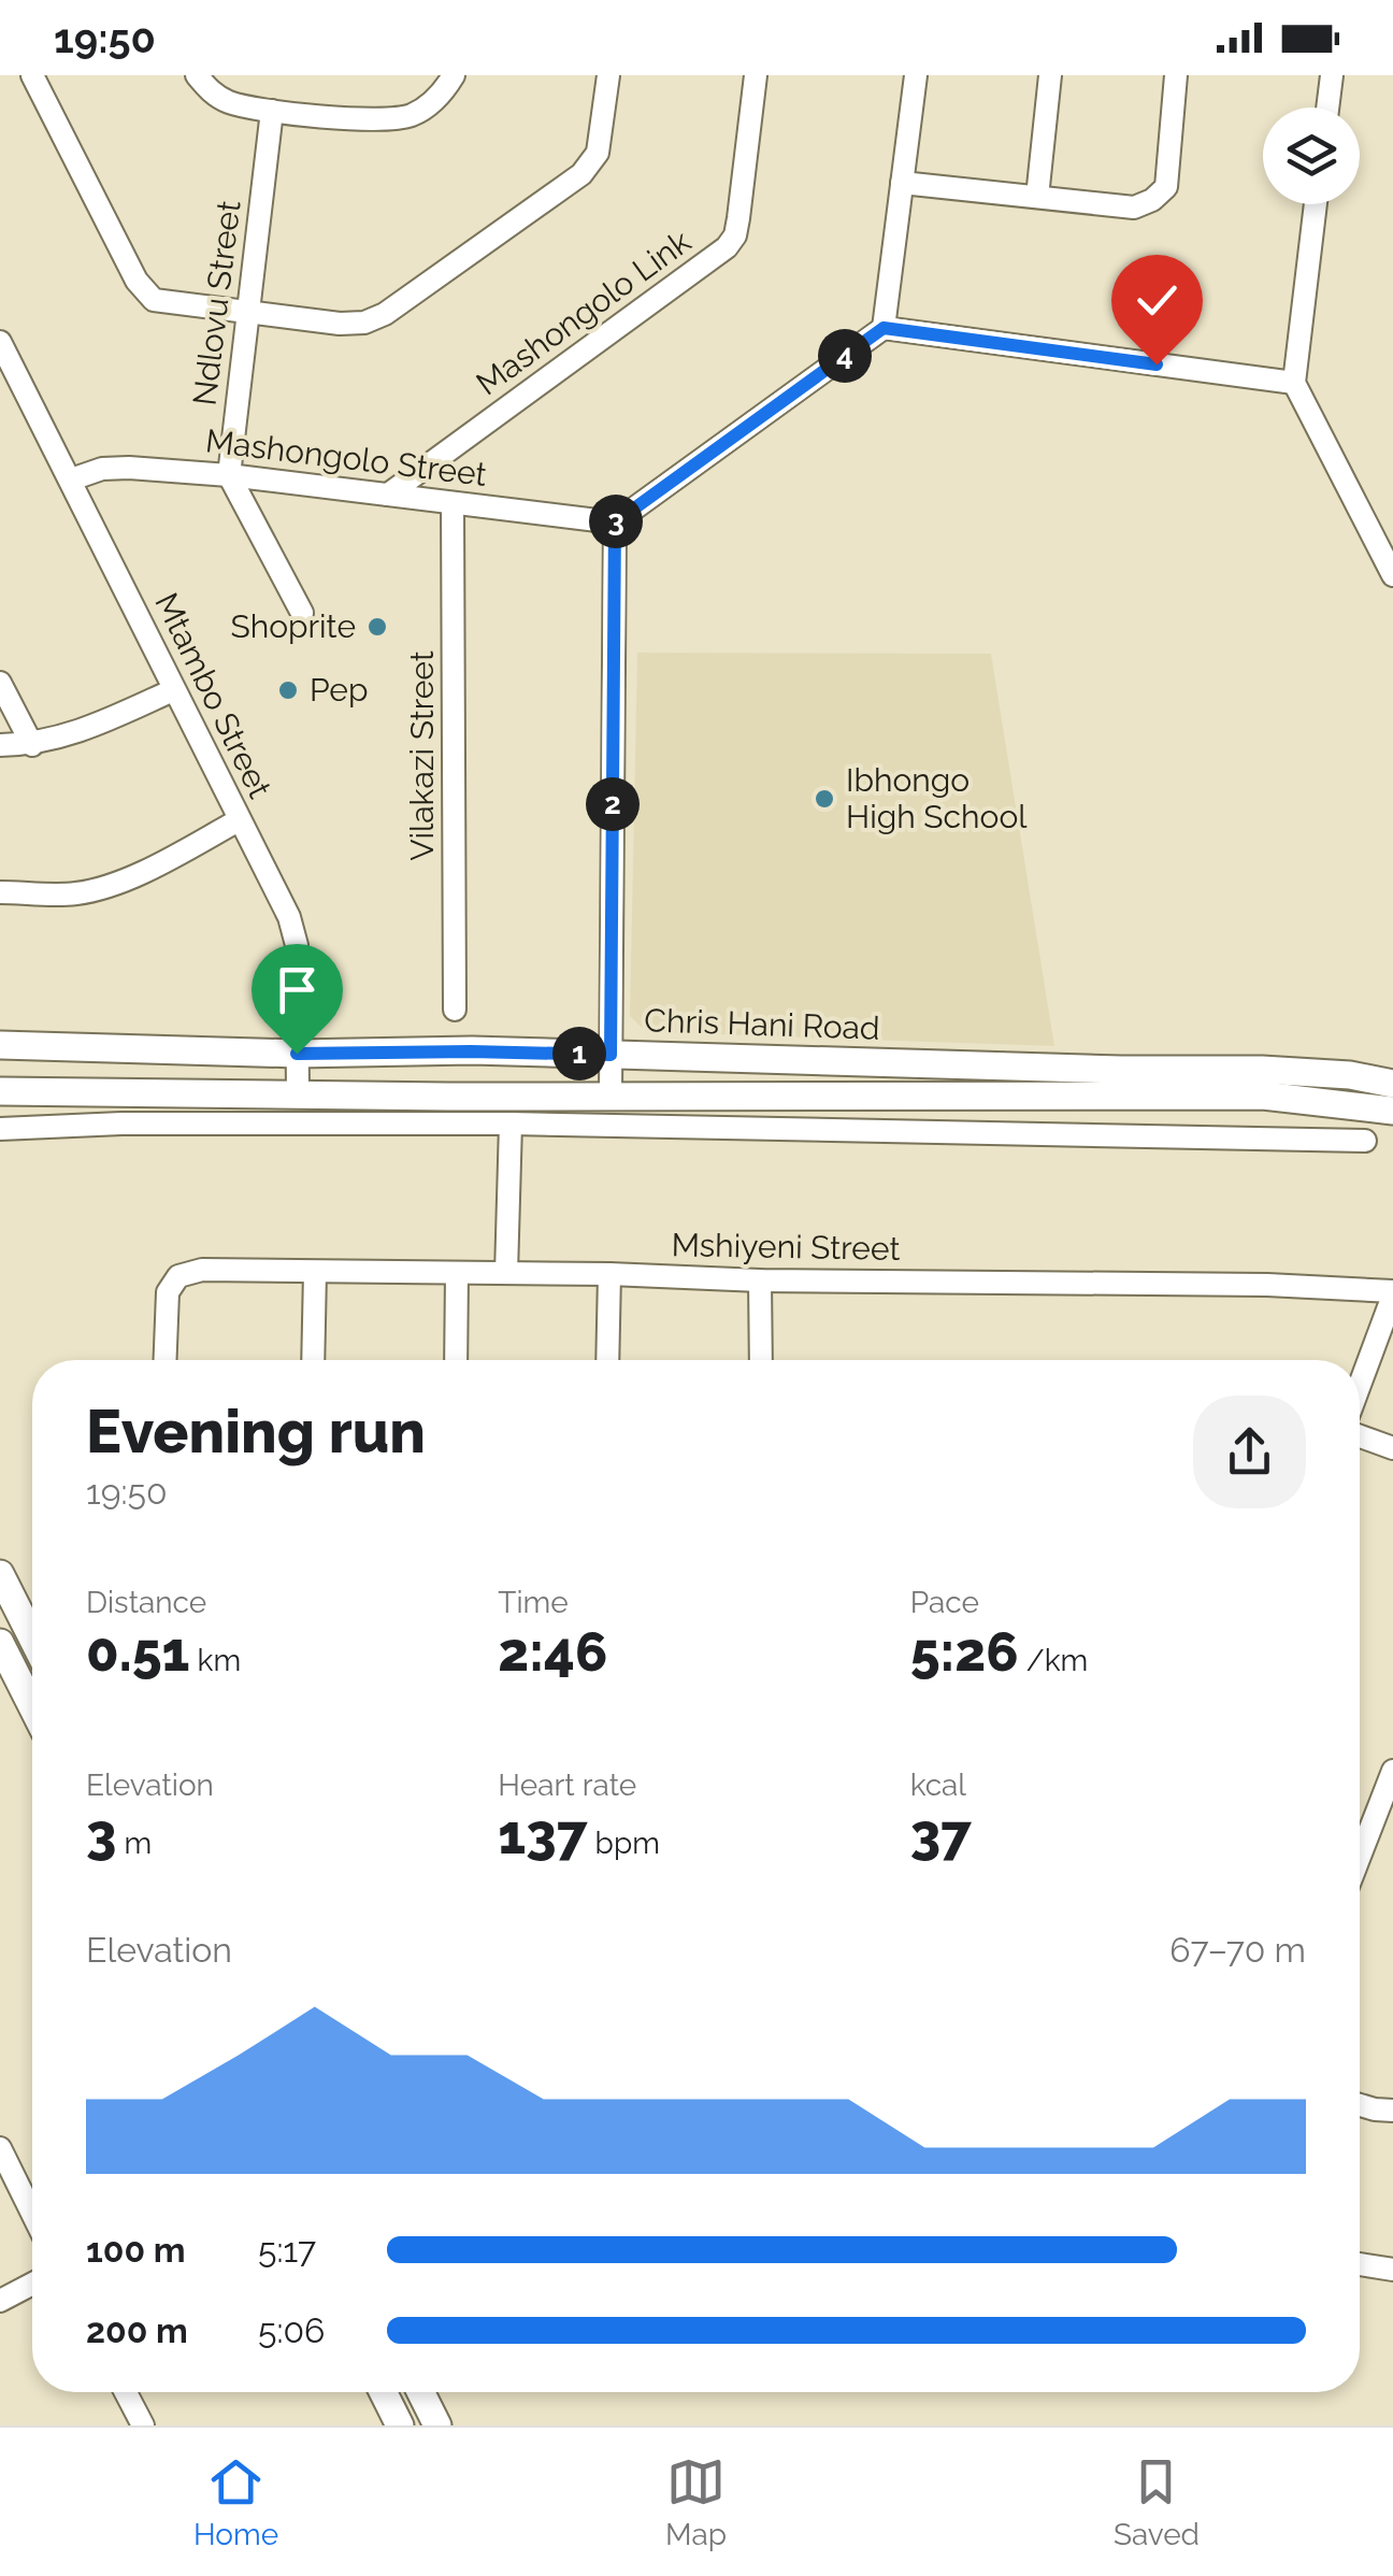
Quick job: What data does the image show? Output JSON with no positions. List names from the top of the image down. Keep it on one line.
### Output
{"streets":{"main road":["Chris Hani Road"],"street":["Ndlovu Street","Mashongolo Link","Mashongolo Street","Mtambo Street","Vilakazi Street","Mshiyeni Street"]},"crossings":[["Ndlovu Street","Mashongolo Street"],["Mashongolo Link","Mashongolo Street"],["Mashongolo Street","Mtambo Street"],["Mashongolo Street","Vilakazi Street"],["Mtambo Street","Chris Hani Road"]],"places":["Shoprite","Pep","Ibhongo High School"],"page":{"status":"19:50","pins":["4","3","2","1"],"heading":["Evening run","19:50"],"stats":[["Distance","0.51 km"],["Time","2:46"],["Pace","5:26 /km"],["Elevation","3 m"],["Heart rate","137 bpm"],["kcal","37"]],"chart":["Elevation","67–70 m"],"list":[{"name":"100 m","note":"5:17"},{"name":"200 m","note":"5:06"}],"tabs":["Home","Map","Saved"]}}
